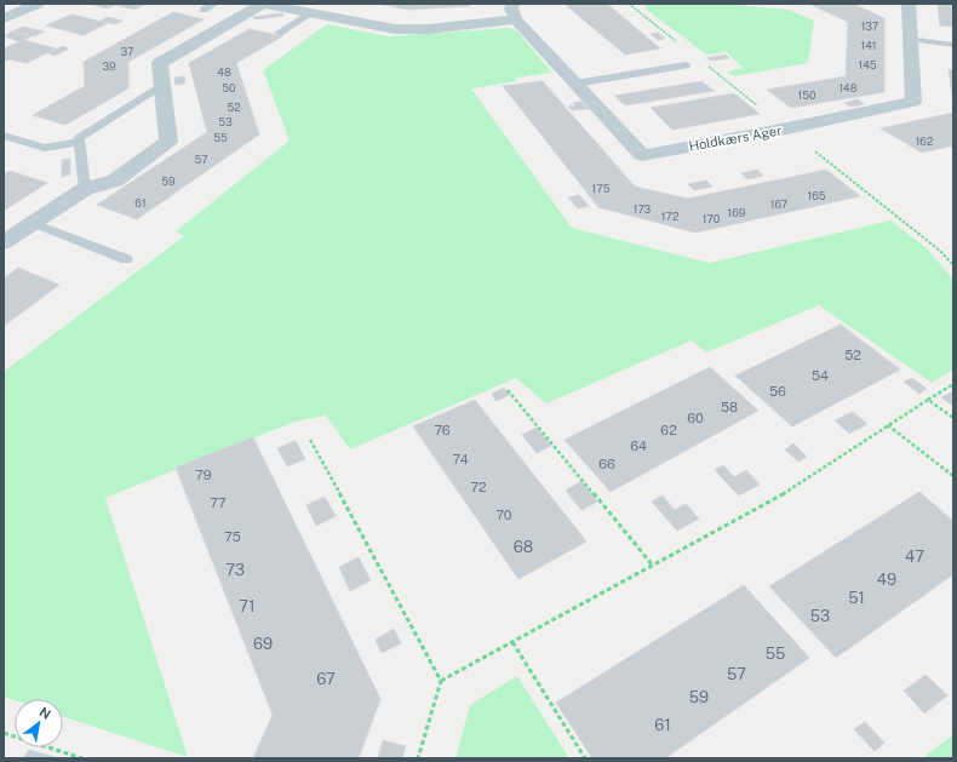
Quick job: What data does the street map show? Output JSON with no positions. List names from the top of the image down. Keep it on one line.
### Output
{"streets":{"street":["Holdkærs Ager"]},"house_numbers":["137","141","37","145","39","48","50","148","150","52","53","55","162","57","59","175","165","61","167","173","169","172","170","52","54","56","58","60","76","62","64","74","66","79","72","77","70","75","68","47","73","49","51","71","53","69","55","57","67","59","61"],"north":"top right"}
